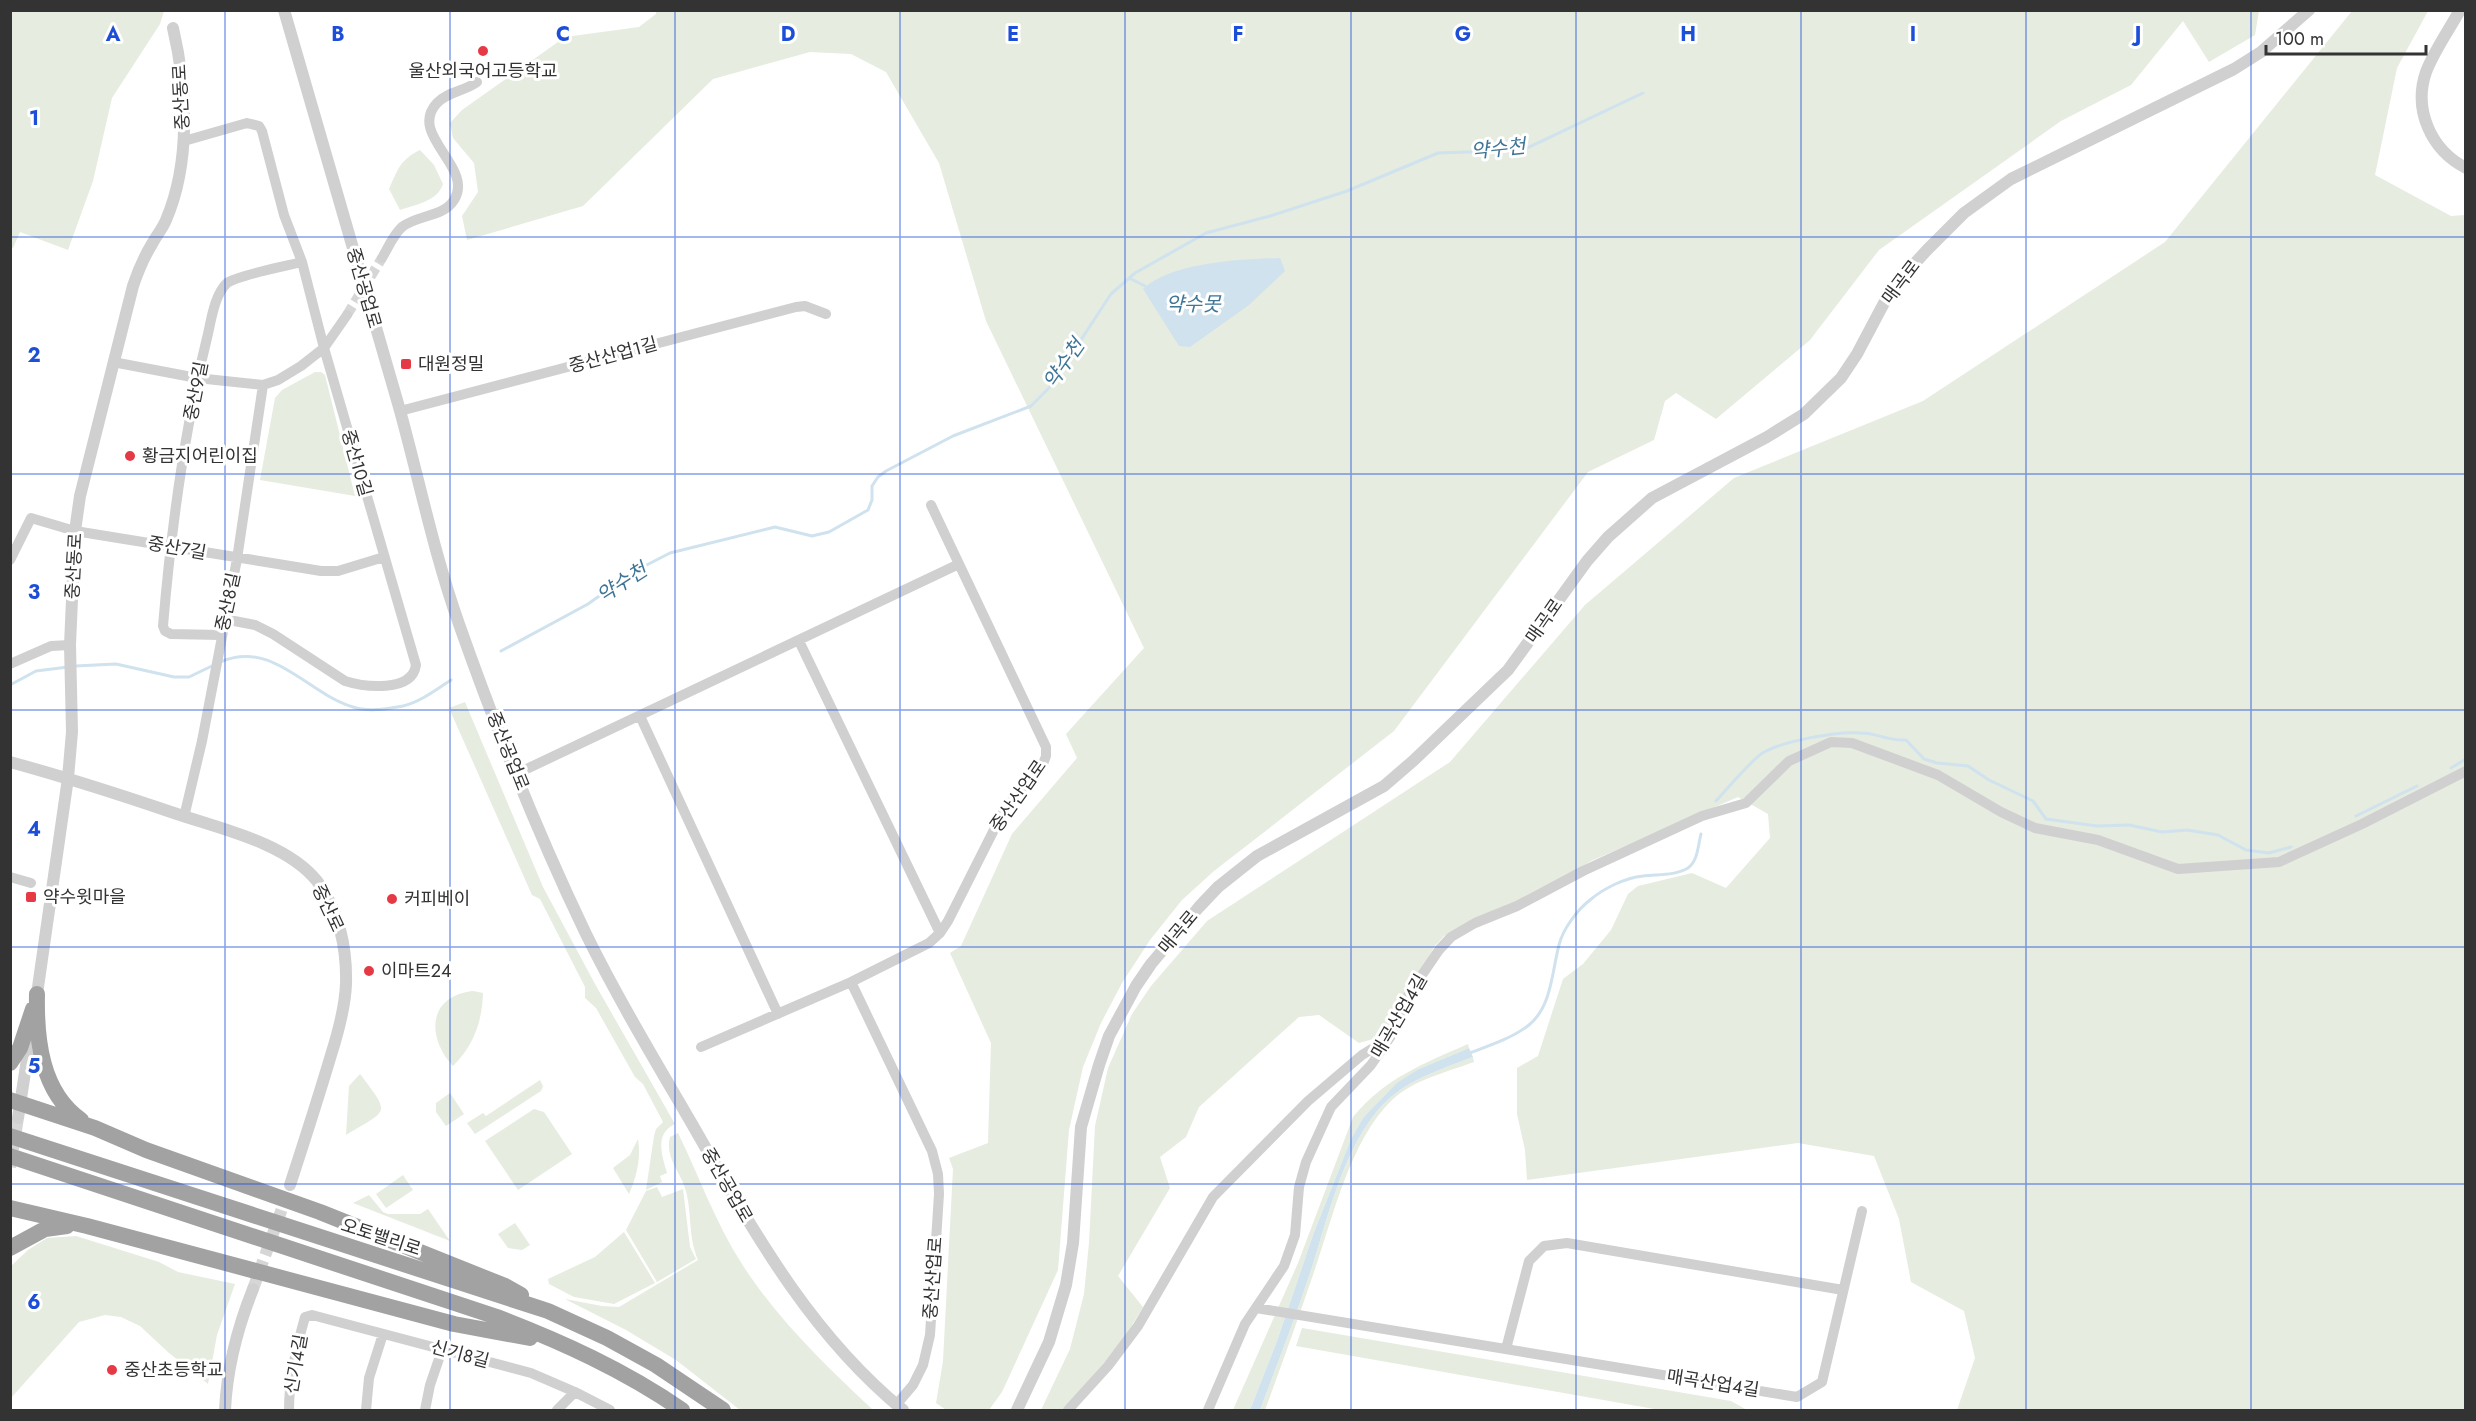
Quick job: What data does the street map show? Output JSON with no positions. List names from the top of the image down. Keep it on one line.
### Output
{"streets":{"highway":["오토밸리로"],"street":["중산동로","매곡로","중산공업로","중산산업1길","중산9길","중산10길","중산7길","중산8길","중산산업로","중산로","매곡산업4길","신기8길","신기4길"]},"crossings":[["중산동로","중산10길"],["중산동로","중산7길"],["중산동로","중산로"],["중산공업로","중산산업1길"],["중산공업로","중산산업로"],["중산9길","중산10길"],["중산9길","중산7길"],["중산9길","중산8길"],["중산10길","중산7길"],["중산10길","중산8길"],["중산7길","중산8길"],["중산8길","중산로"],["신기8길","신기4길"]],"water":["약수천","약수못"],"places":{"other":["울산외국어고등학교","황금지어린이집","커피베이","이마트24","중산초등학교"],"transit":["대원정밀","약수윗마을"]},"scale_bar":"100 m","grid":{"columns":["A","B","C","D","E","F","G","H","I","J"],"rows":["1","2","3","4","5","6"]}}
